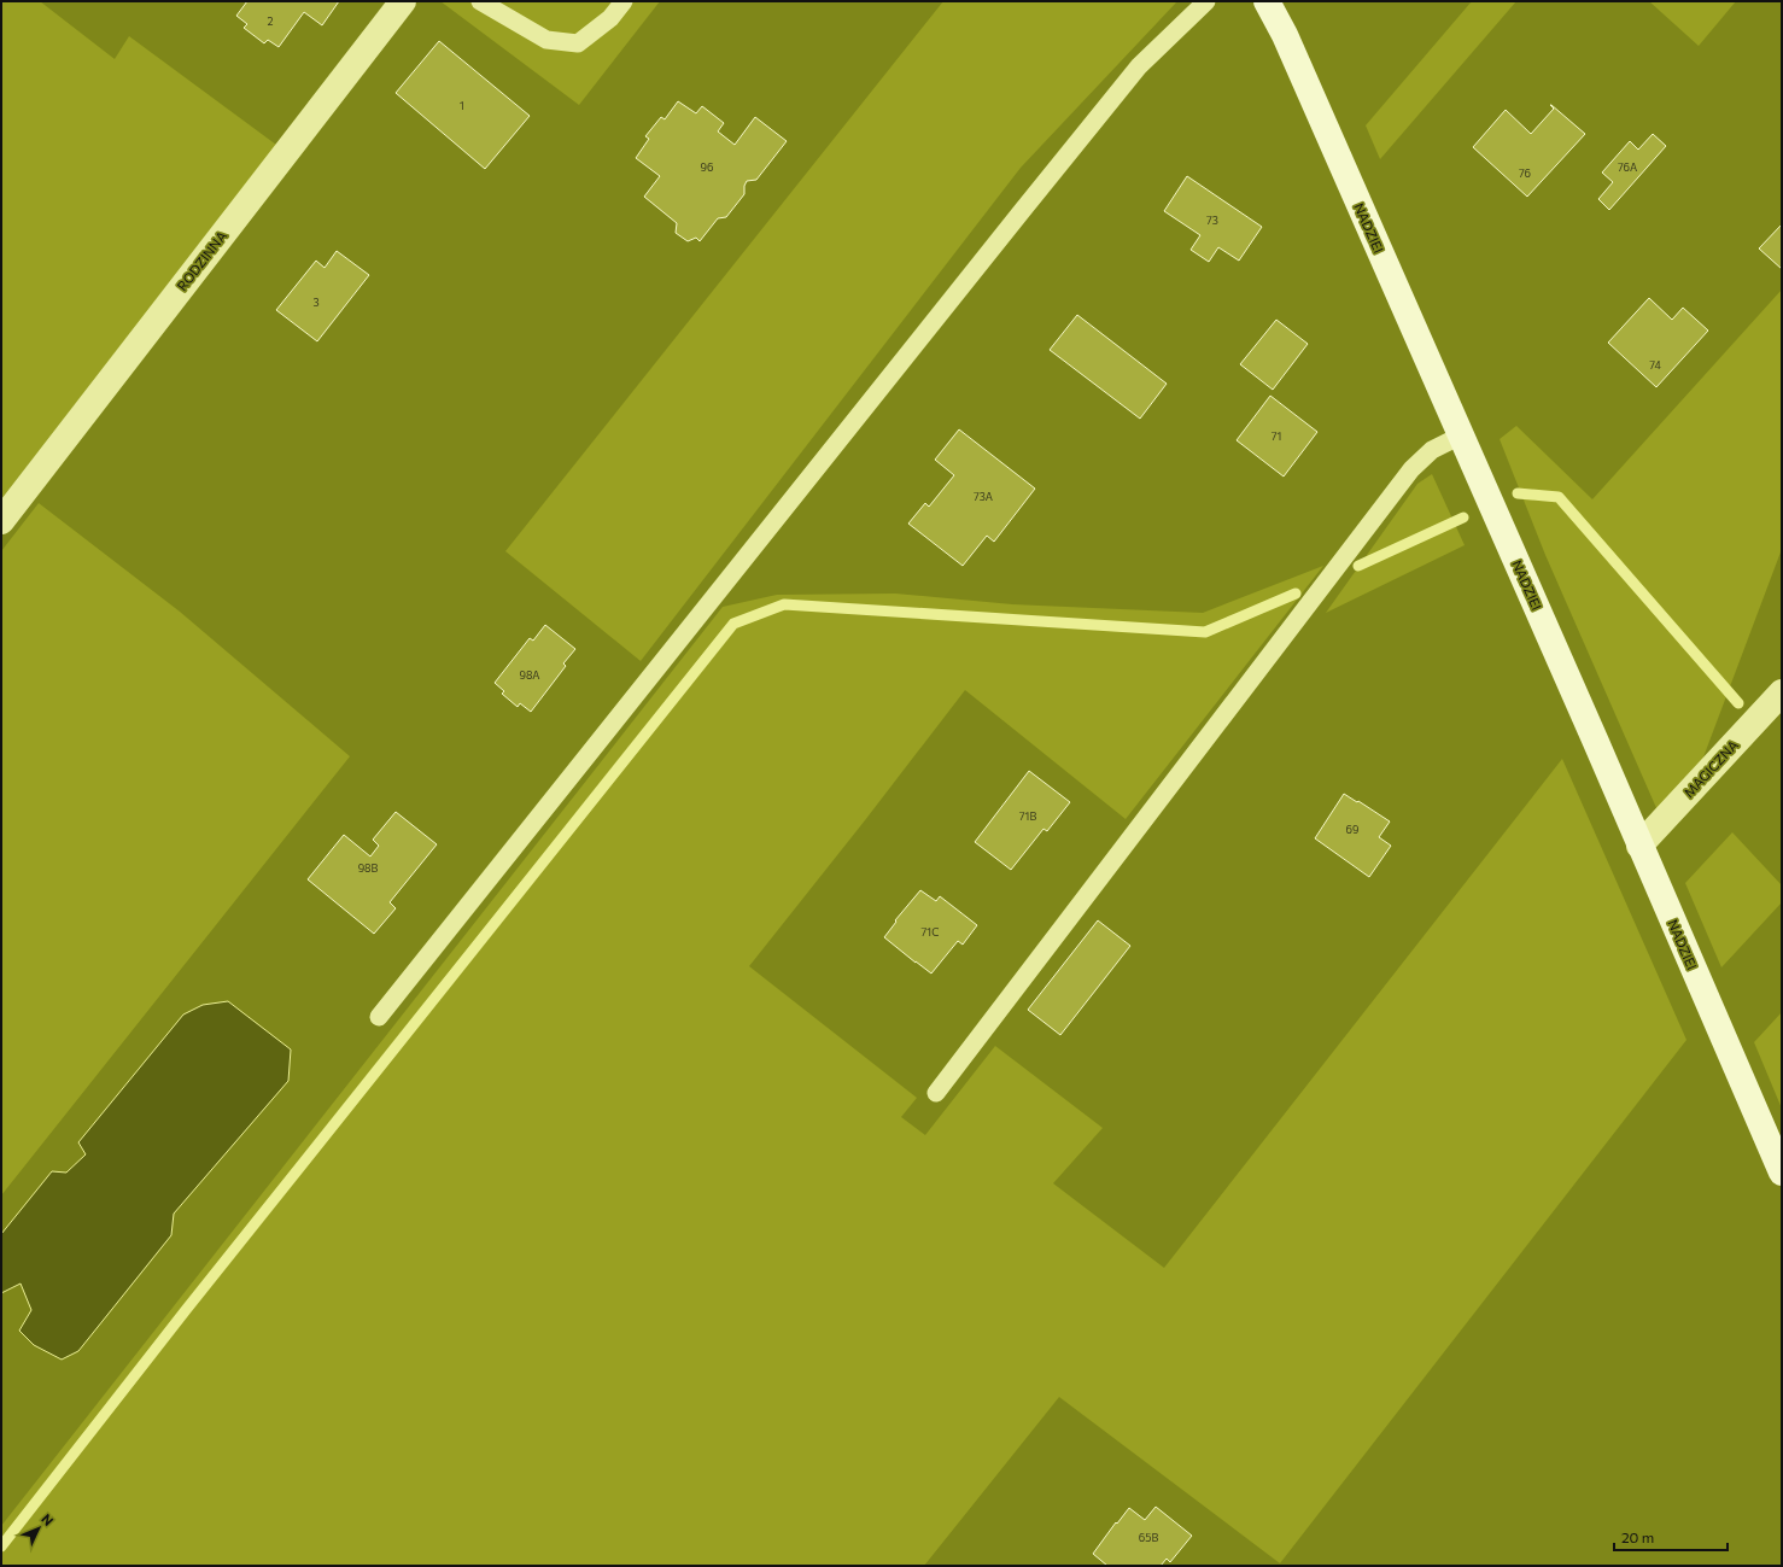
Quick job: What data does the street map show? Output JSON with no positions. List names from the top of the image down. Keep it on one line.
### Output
{"streets":{"street":["NADZIEI","RODZINNA","MAGICZNA"]},"crossings":[["NADZIEI","MAGICZNA"]],"house_numbers":["2","1","96","76A","76","73","3","74","71","73A","98A","71B","69","98B","71C","65B"],"scale_bar":"20 m","north":"top right"}
